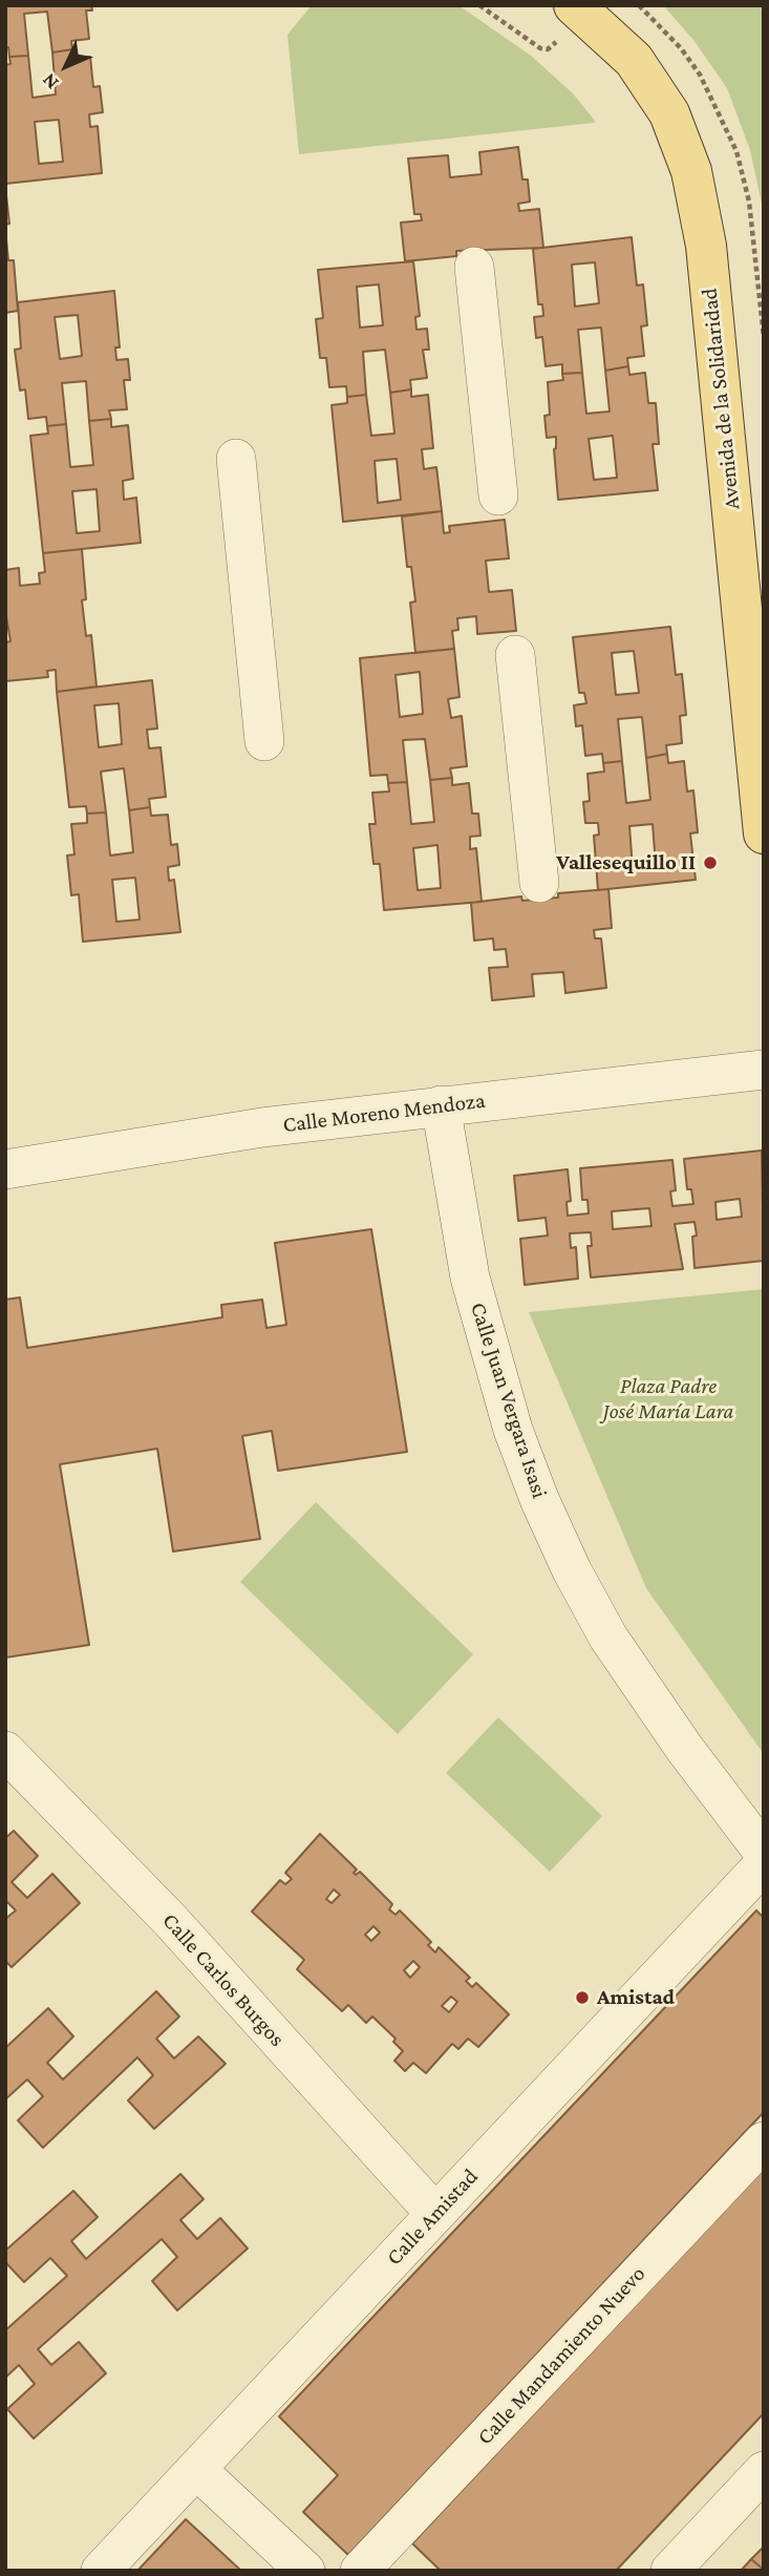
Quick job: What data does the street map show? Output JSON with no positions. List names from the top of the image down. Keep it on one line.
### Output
{"streets":{"main road":["Avenida de la Solidaridad"],"street":["Calle Moreno Mendoza","Calle Juan Vergara Isasi","Calle Carlos Burgos","Calle Amistad","Calle Mandamiento Nuevo"]},"crossings":[["Calle Moreno Mendoza","Calle Juan Vergara Isasi"],["Calle Carlos Burgos","Calle Amistad"]],"parks":["Plaza Padre José María Lara"],"places":["Vallesequillo II","Amistad"],"north":"bottom left"}
